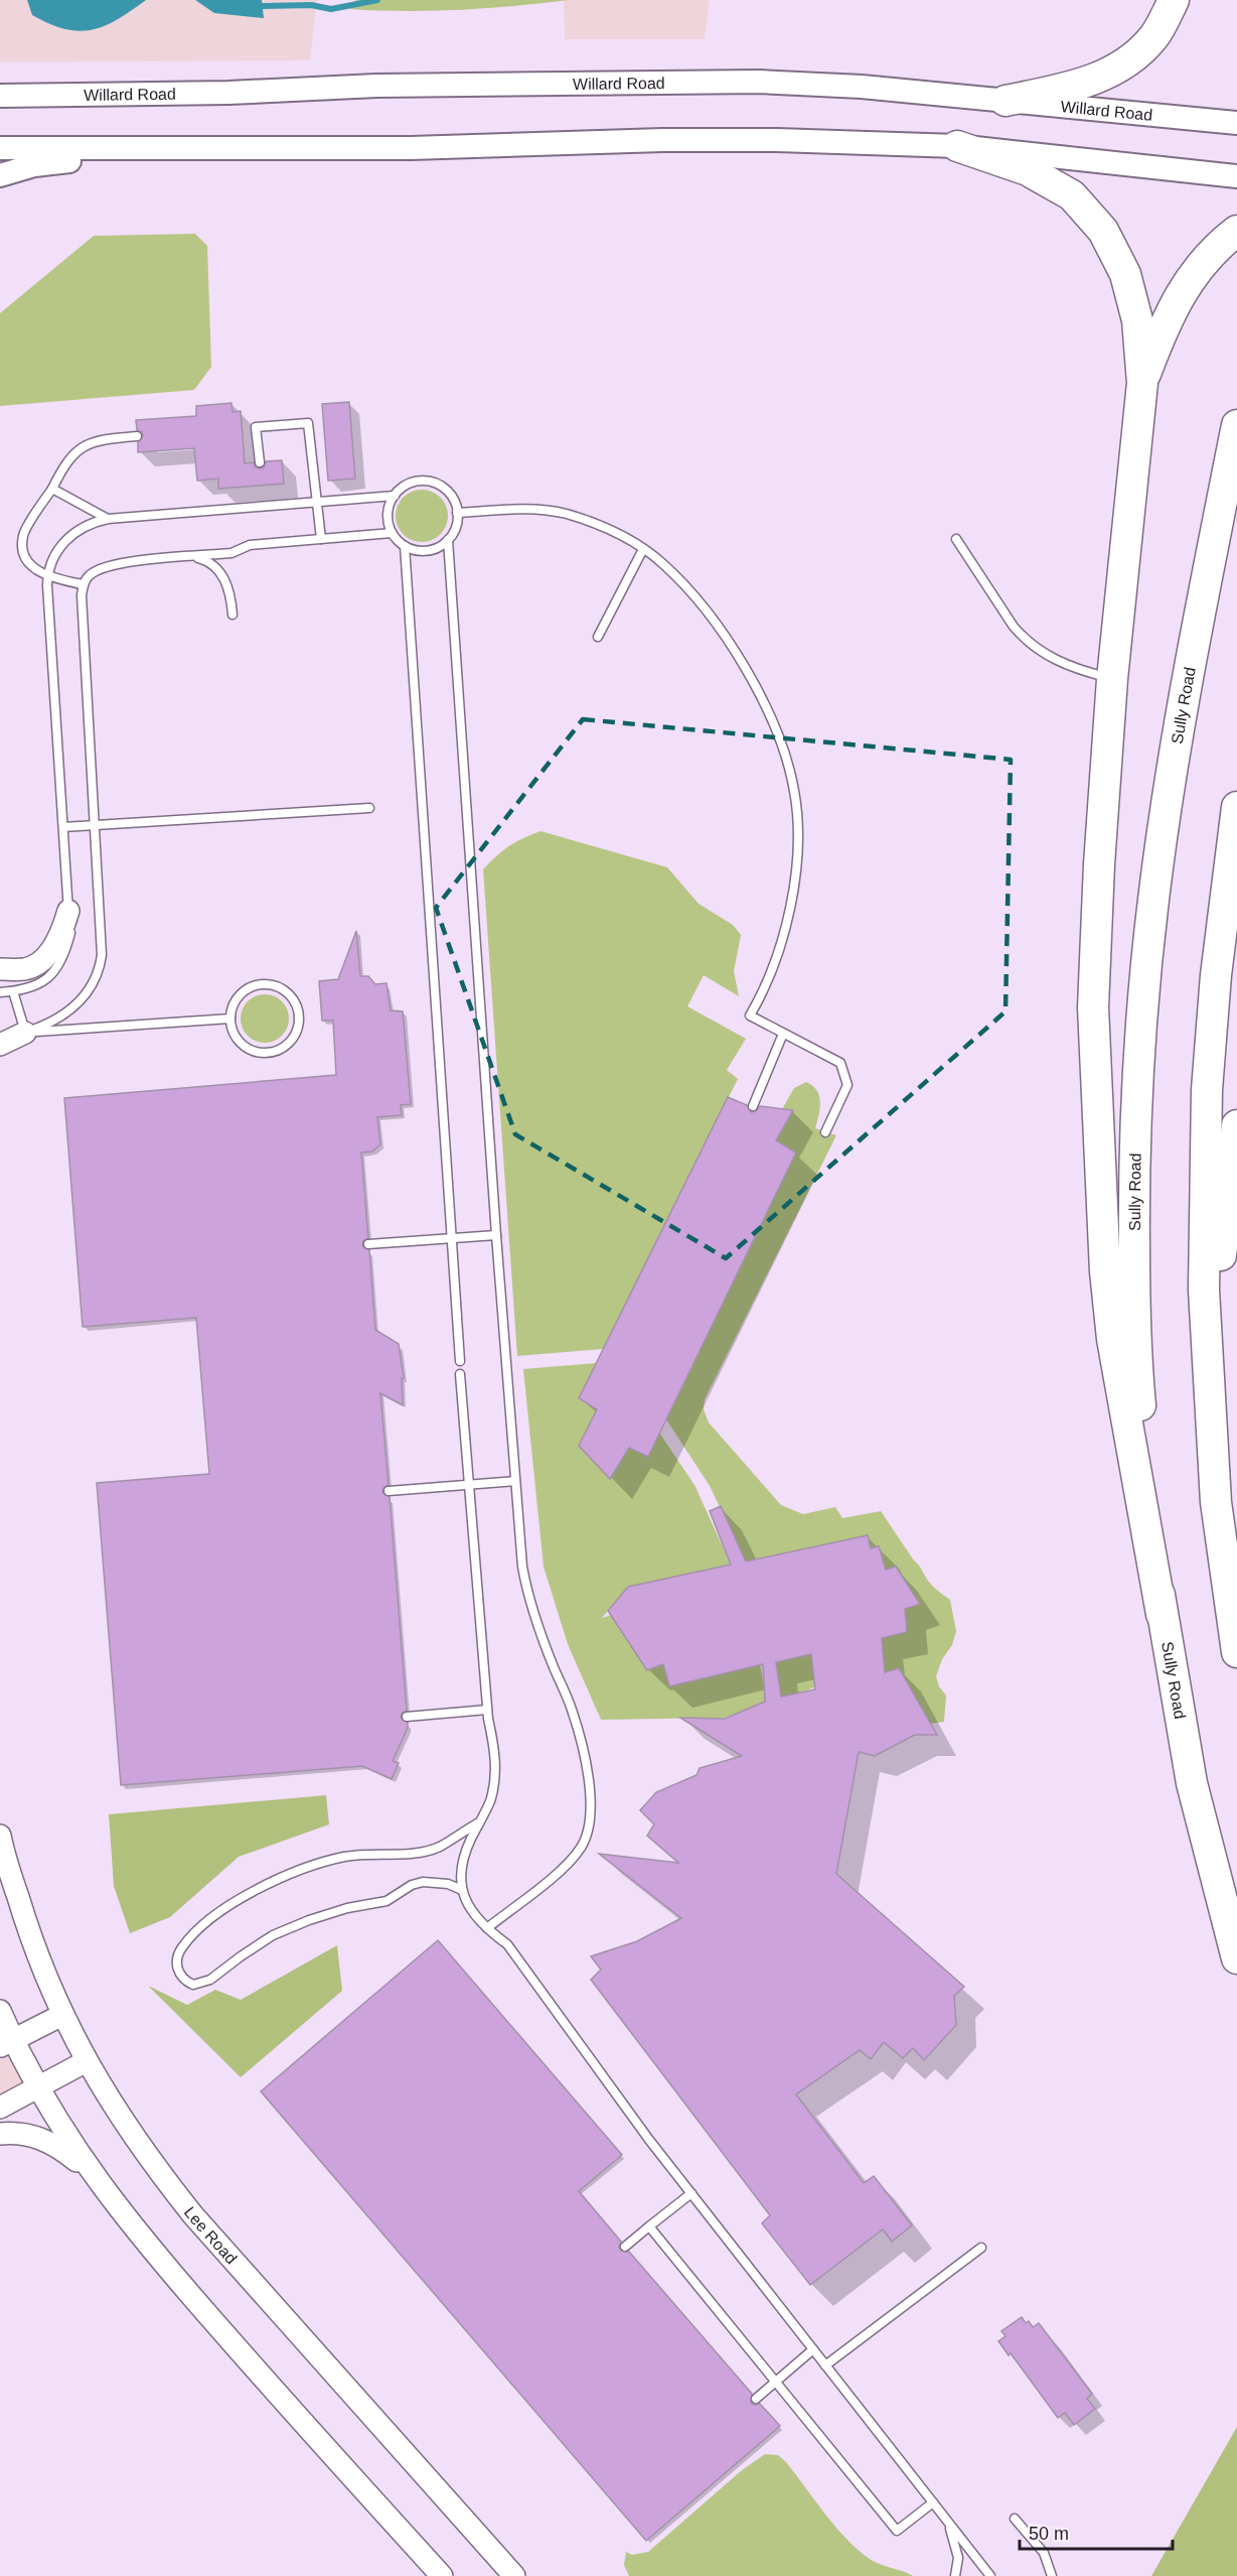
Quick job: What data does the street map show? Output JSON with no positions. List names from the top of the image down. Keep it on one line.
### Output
{"streets":{"highway":["Sully Road"],"main road":["Willard Road"],"street":["Lee Road"]},"scale_bar":"50 m"}
